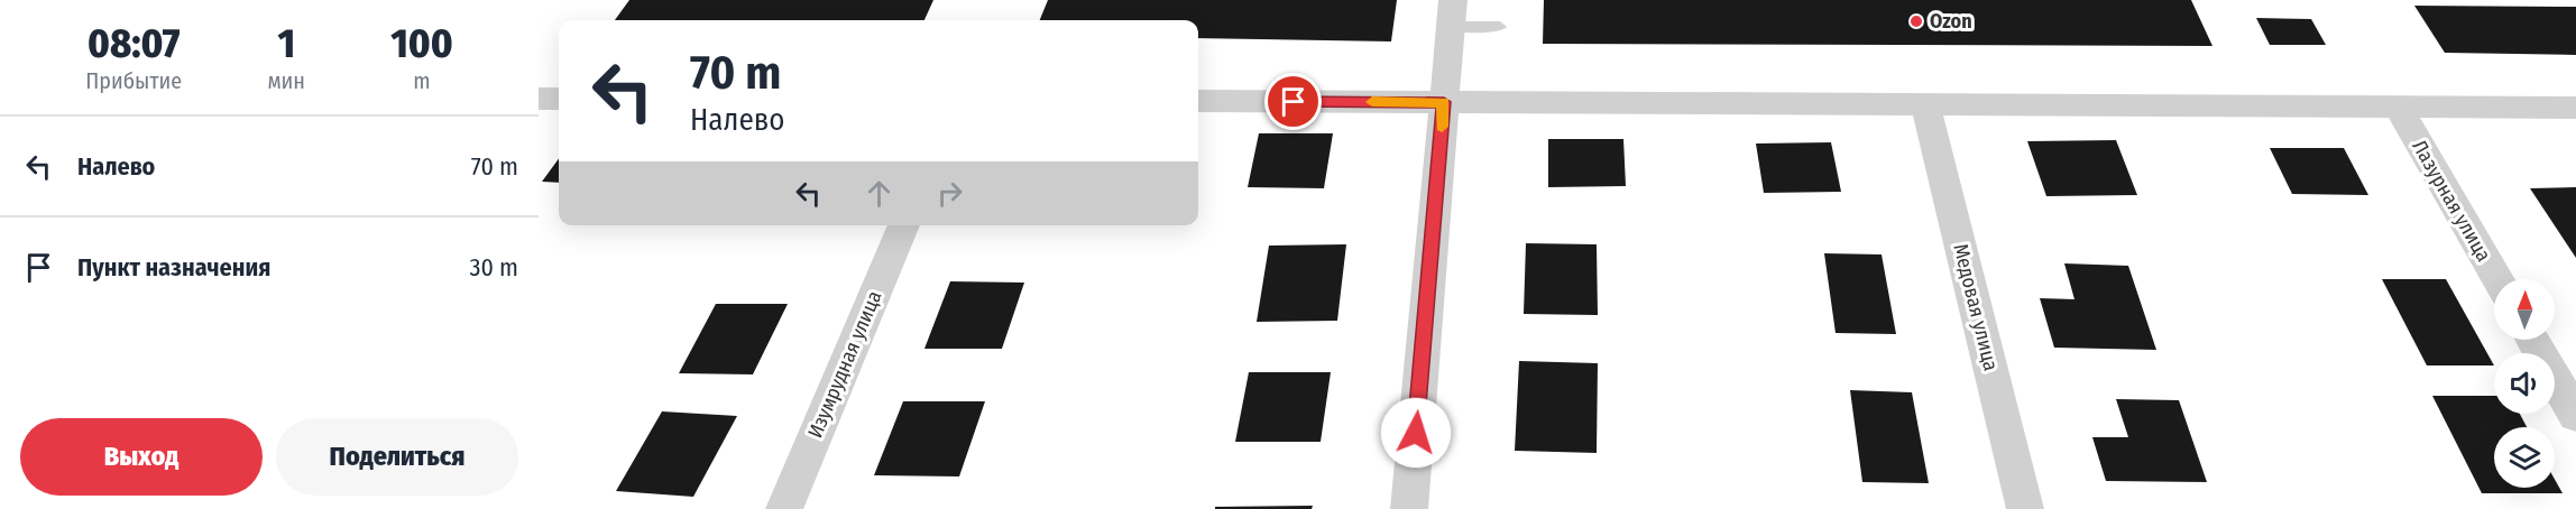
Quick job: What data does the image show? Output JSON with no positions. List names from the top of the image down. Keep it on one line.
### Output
{"streets":{"street":["Лазурная улица","Медовая улица","Изумрудная улица"]},"places":["Ozon"],"north":"top","page":{"eta":["08:07","Прибытие","1","мин","100","m"],"turn":["70 m","Налево"],"list":[{"name":"Налево","value":"70 m"},{"name":"Пункт назначения","value":"30 m"}],"buttons":["Выход","Поделиться"]}}
